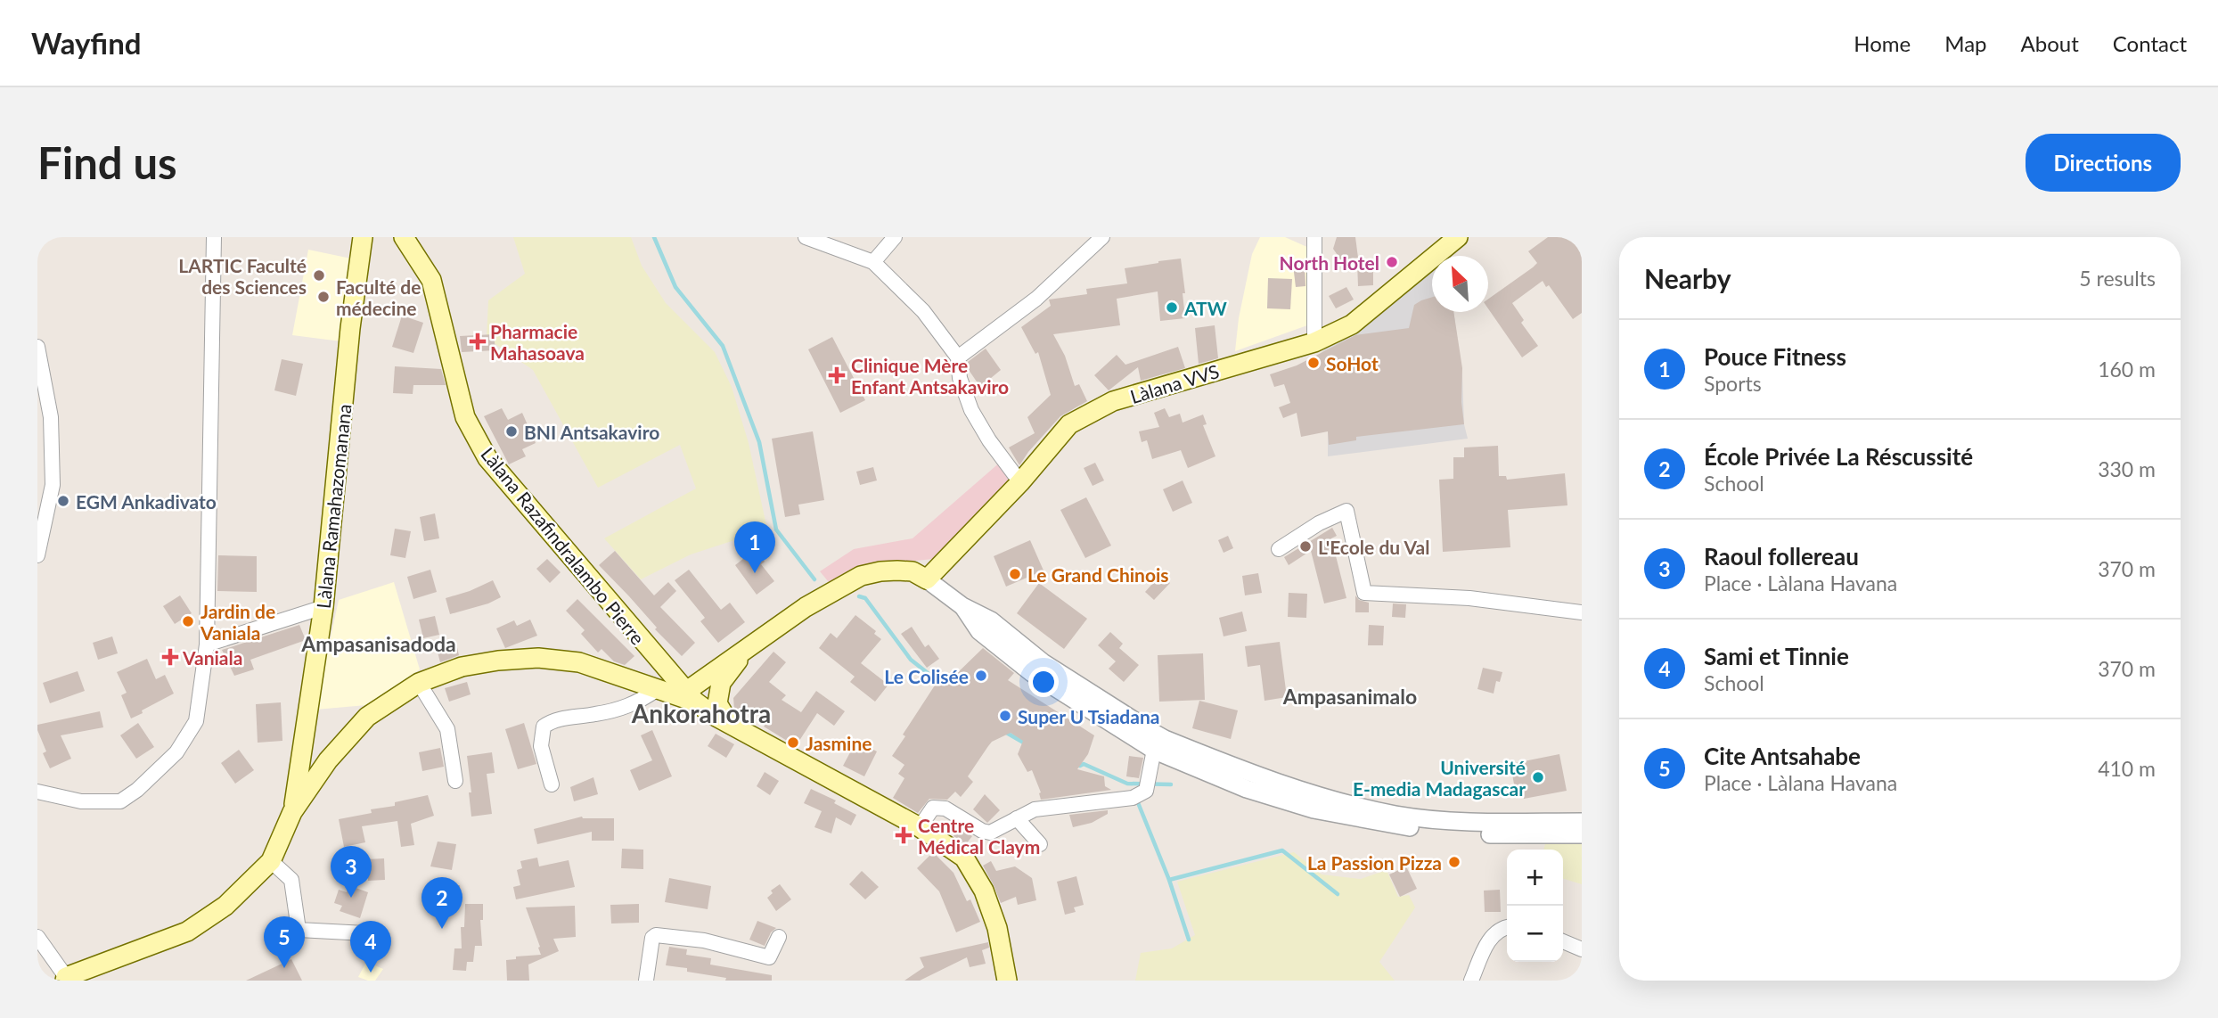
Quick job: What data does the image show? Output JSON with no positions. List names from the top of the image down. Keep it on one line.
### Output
{"streets":{"main road":["Làlana VVS","Làlana Ramahazomanana","Làlana Razafindralambo Pierre"]},"districts":["Ampasanisadoda","Ampasanimalo","Ankorahotra"],"places":{"other":["North Hotel","LARTIC Faculté des Sciences","Faculté de médecine","ATW","SoHot","BNI Antsakaviro","EGM Ankadivato","L'Ecole du Val","Le Grand Chinois","Jardin de Vaniala","Le Colisée","Super U Tsiadana","Jasmine","Université E-media Madagascar","La Passion Pizza"],"health":["Pharmacie Mahasoava","Clinique Mère Enfant Antsakaviro","Vaniala","Centre Médical Claym"]},"north":"top left","page":{"header":"Wayfind","nav":["Home","Map","About","Contact"],"buttons":"Directions","title":"Find us","heading":["Nearby","5 results"],"list":[{"mark":"1","name":"Pouce Fitness","note":"Sports","value":"160 m"},{"mark":"2","name":"École Privée La Réscussité","note":"School","value":"330 m"},{"mark":"3","name":"Raoul follereau","note":"Place · Làlana Havana","value":"370 m"},{"mark":"4","name":"Sami et Tinnie","note":"School","value":"370 m"},{"mark":"5","name":"Cite Antsahabe","note":"Place · Làlana Havana","value":"410 m"}],"pins":["1","3","2","5","4"],"map_buttons":["+","−"]}}
